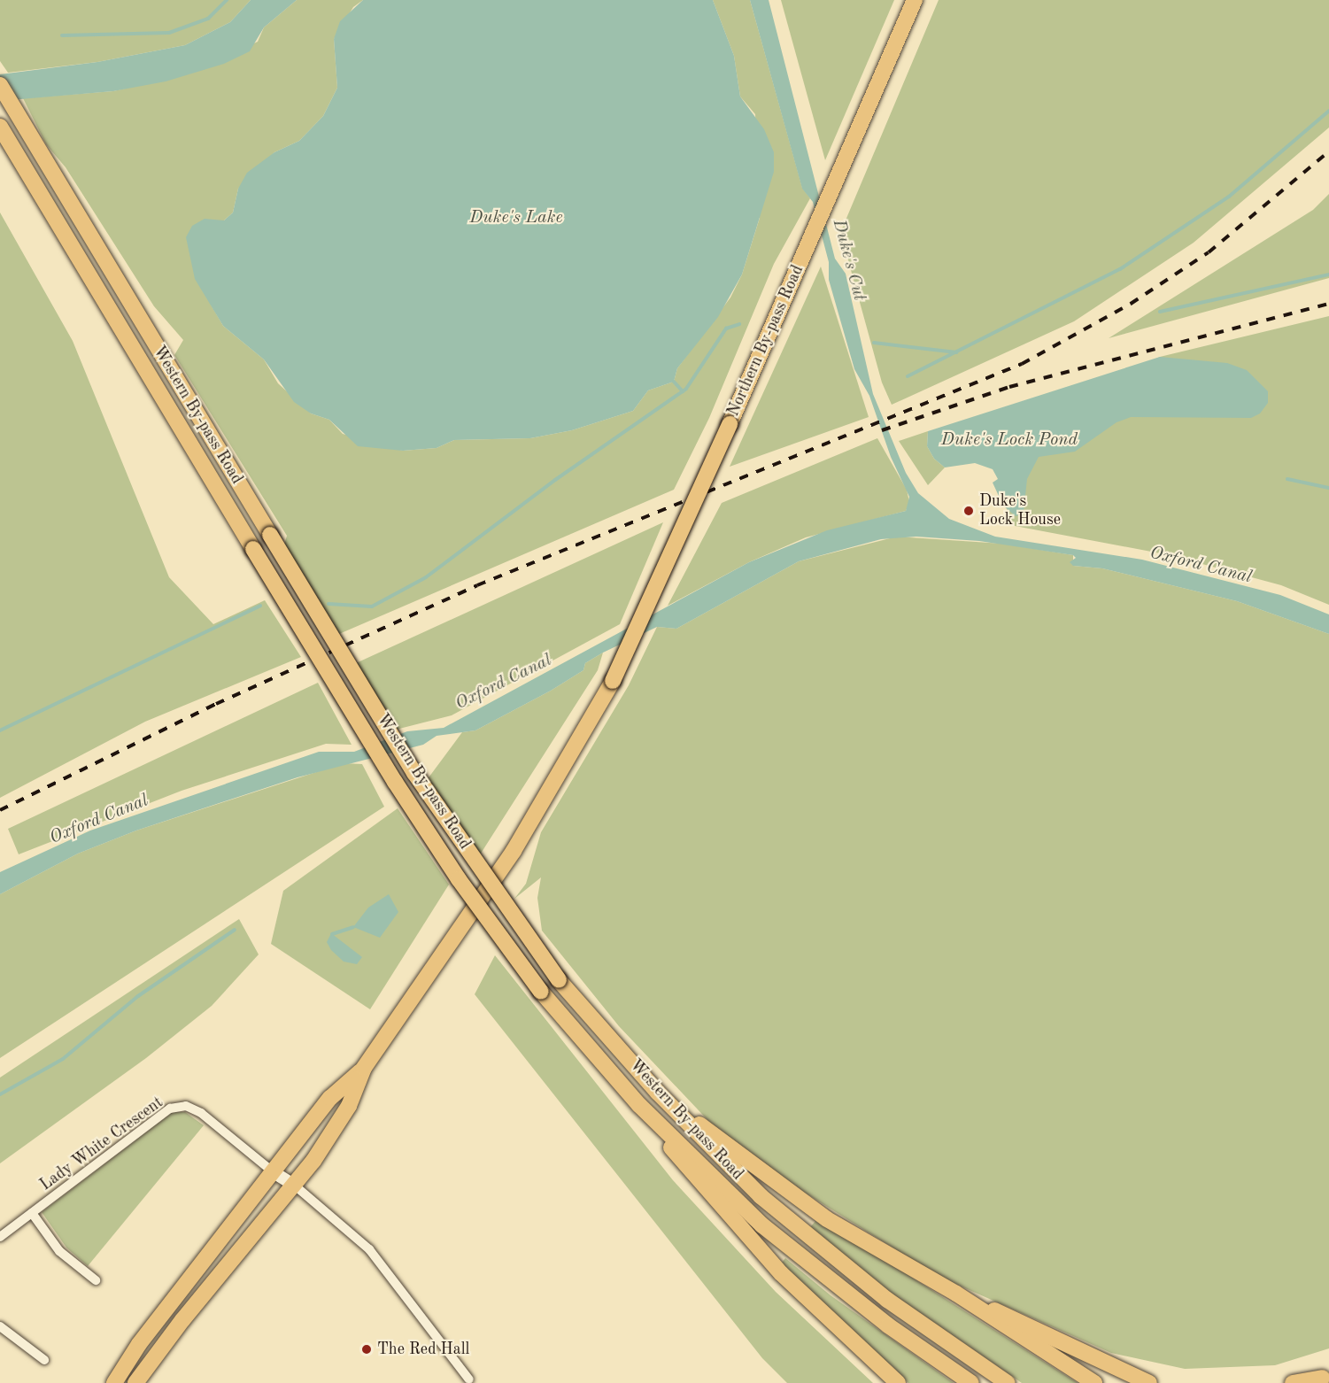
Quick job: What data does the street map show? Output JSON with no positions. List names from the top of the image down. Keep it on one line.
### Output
{"streets":{"highway":["Northern By-pass Road","Western By-pass Road"],"street":["Lady White Crescent"]},"water":["Duke's Lake","Duke's Cut","Duke's Lock Pond","Oxford Canal"],"places":["Duke's Lock House","The Red Hall"]}
